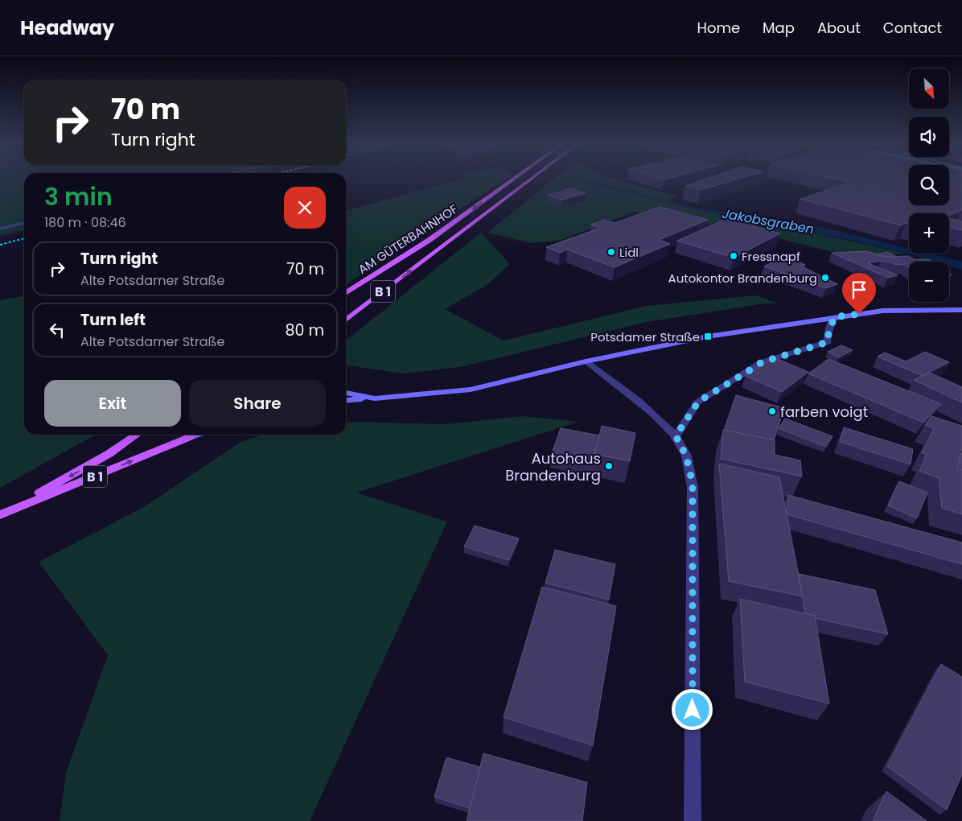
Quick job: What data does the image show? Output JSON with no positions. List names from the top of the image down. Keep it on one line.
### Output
{"streets":{"main road":["AM GÜTERBAHNHOF","B 1"]},"water":["Jakobsgraben"],"places":{"other":["Lidl","Fressnapf","Autokontor Brandenburg","farben voigt","Autohaus Brandenburg"],"transit":["Potsdamer Straße"]},"north":"bottom right","page":{"header":"Headway","nav":["Home","Map","About","Contact"],"map_buttons":["+","−"],"turn":["70 m","Turn right"],"heading":["3 min","180 m · 08:46"],"list":[{"name":"Turn right","note":"Alte Potsdamer Straße","value":"70 m"},{"name":"Turn left","note":"Alte Potsdamer Straße","value":"80 m"}],"buttons":["Exit","Share"]}}
